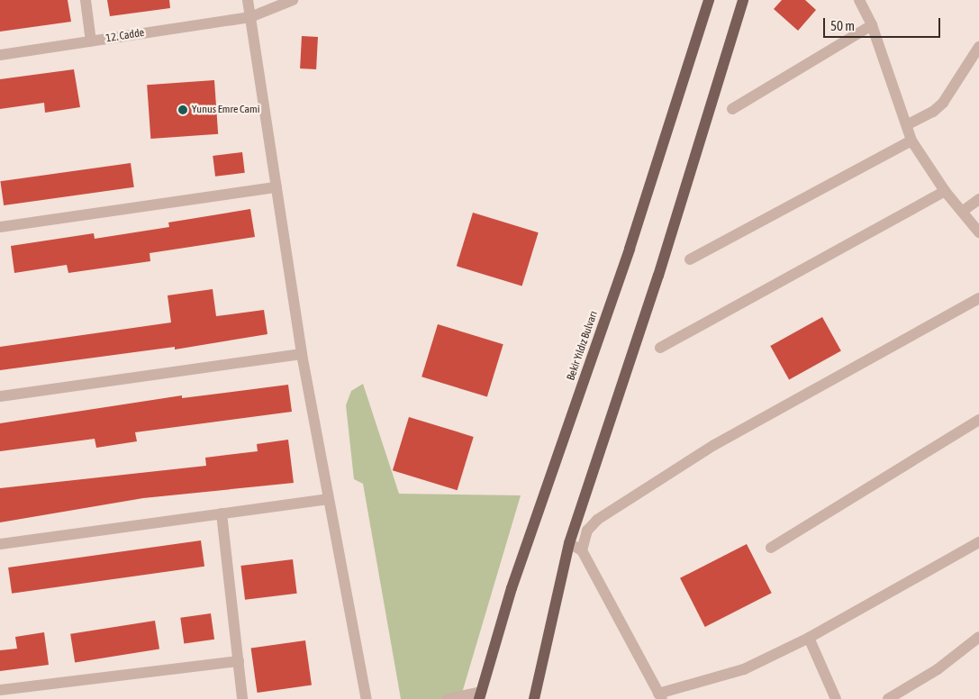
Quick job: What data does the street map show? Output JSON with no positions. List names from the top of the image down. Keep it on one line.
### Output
{"streets":{"main road":["Bekir Yıldız Bulvarı"],"street":["12. Cadde"]},"places":["Yunus Emre Cami"],"scale_bar":"50 m"}
